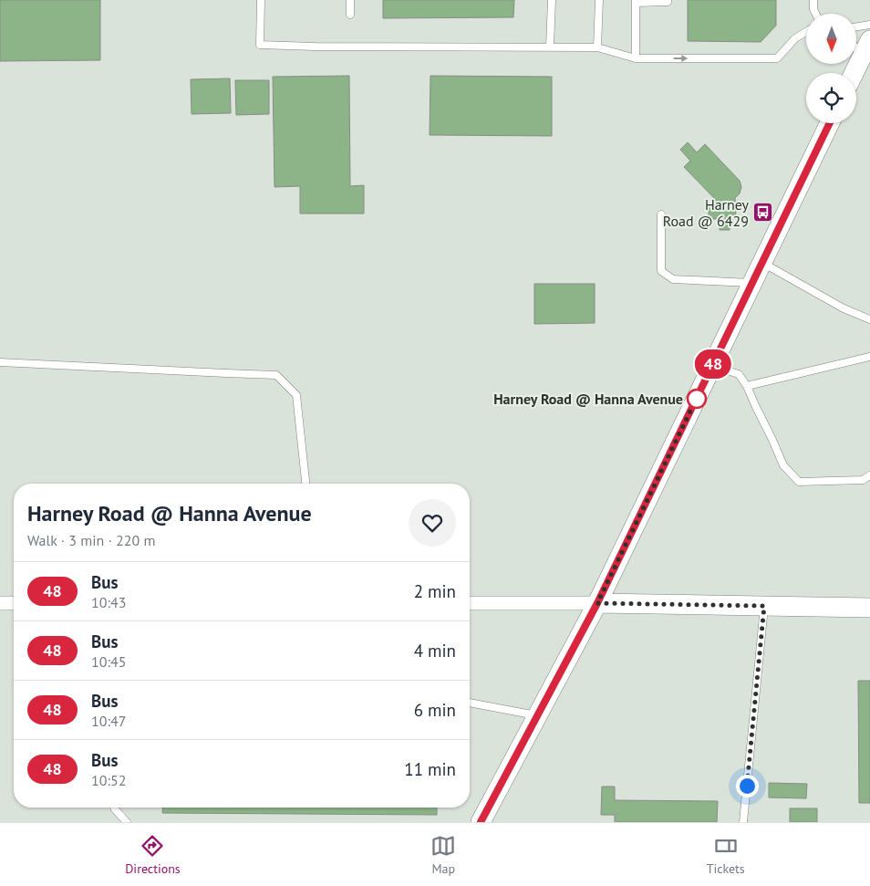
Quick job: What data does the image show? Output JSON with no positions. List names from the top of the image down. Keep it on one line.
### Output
{"places":{"bus stop":["Harney Road @ 6429"],"other":["Harney Road @ Hanna Avenue"]},"lines":["bus line 48"],"north":"bottom","page":{"on_map":"48","heading":["Harney Road @ Hanna Avenue","Walk · 3 min · 220 m"],"list":[{"mark":"48","name":"Bus","note":"10:43","value":"2 min"},{"mark":"48","name":"Bus","note":"10:45","value":"4 min"},{"mark":"48","name":"Bus","note":"10:47","value":"6 min"},{"mark":"48","name":"Bus","note":"10:52","value":"11 min"}],"tabs":["Directions","Map","Tickets"]}}
